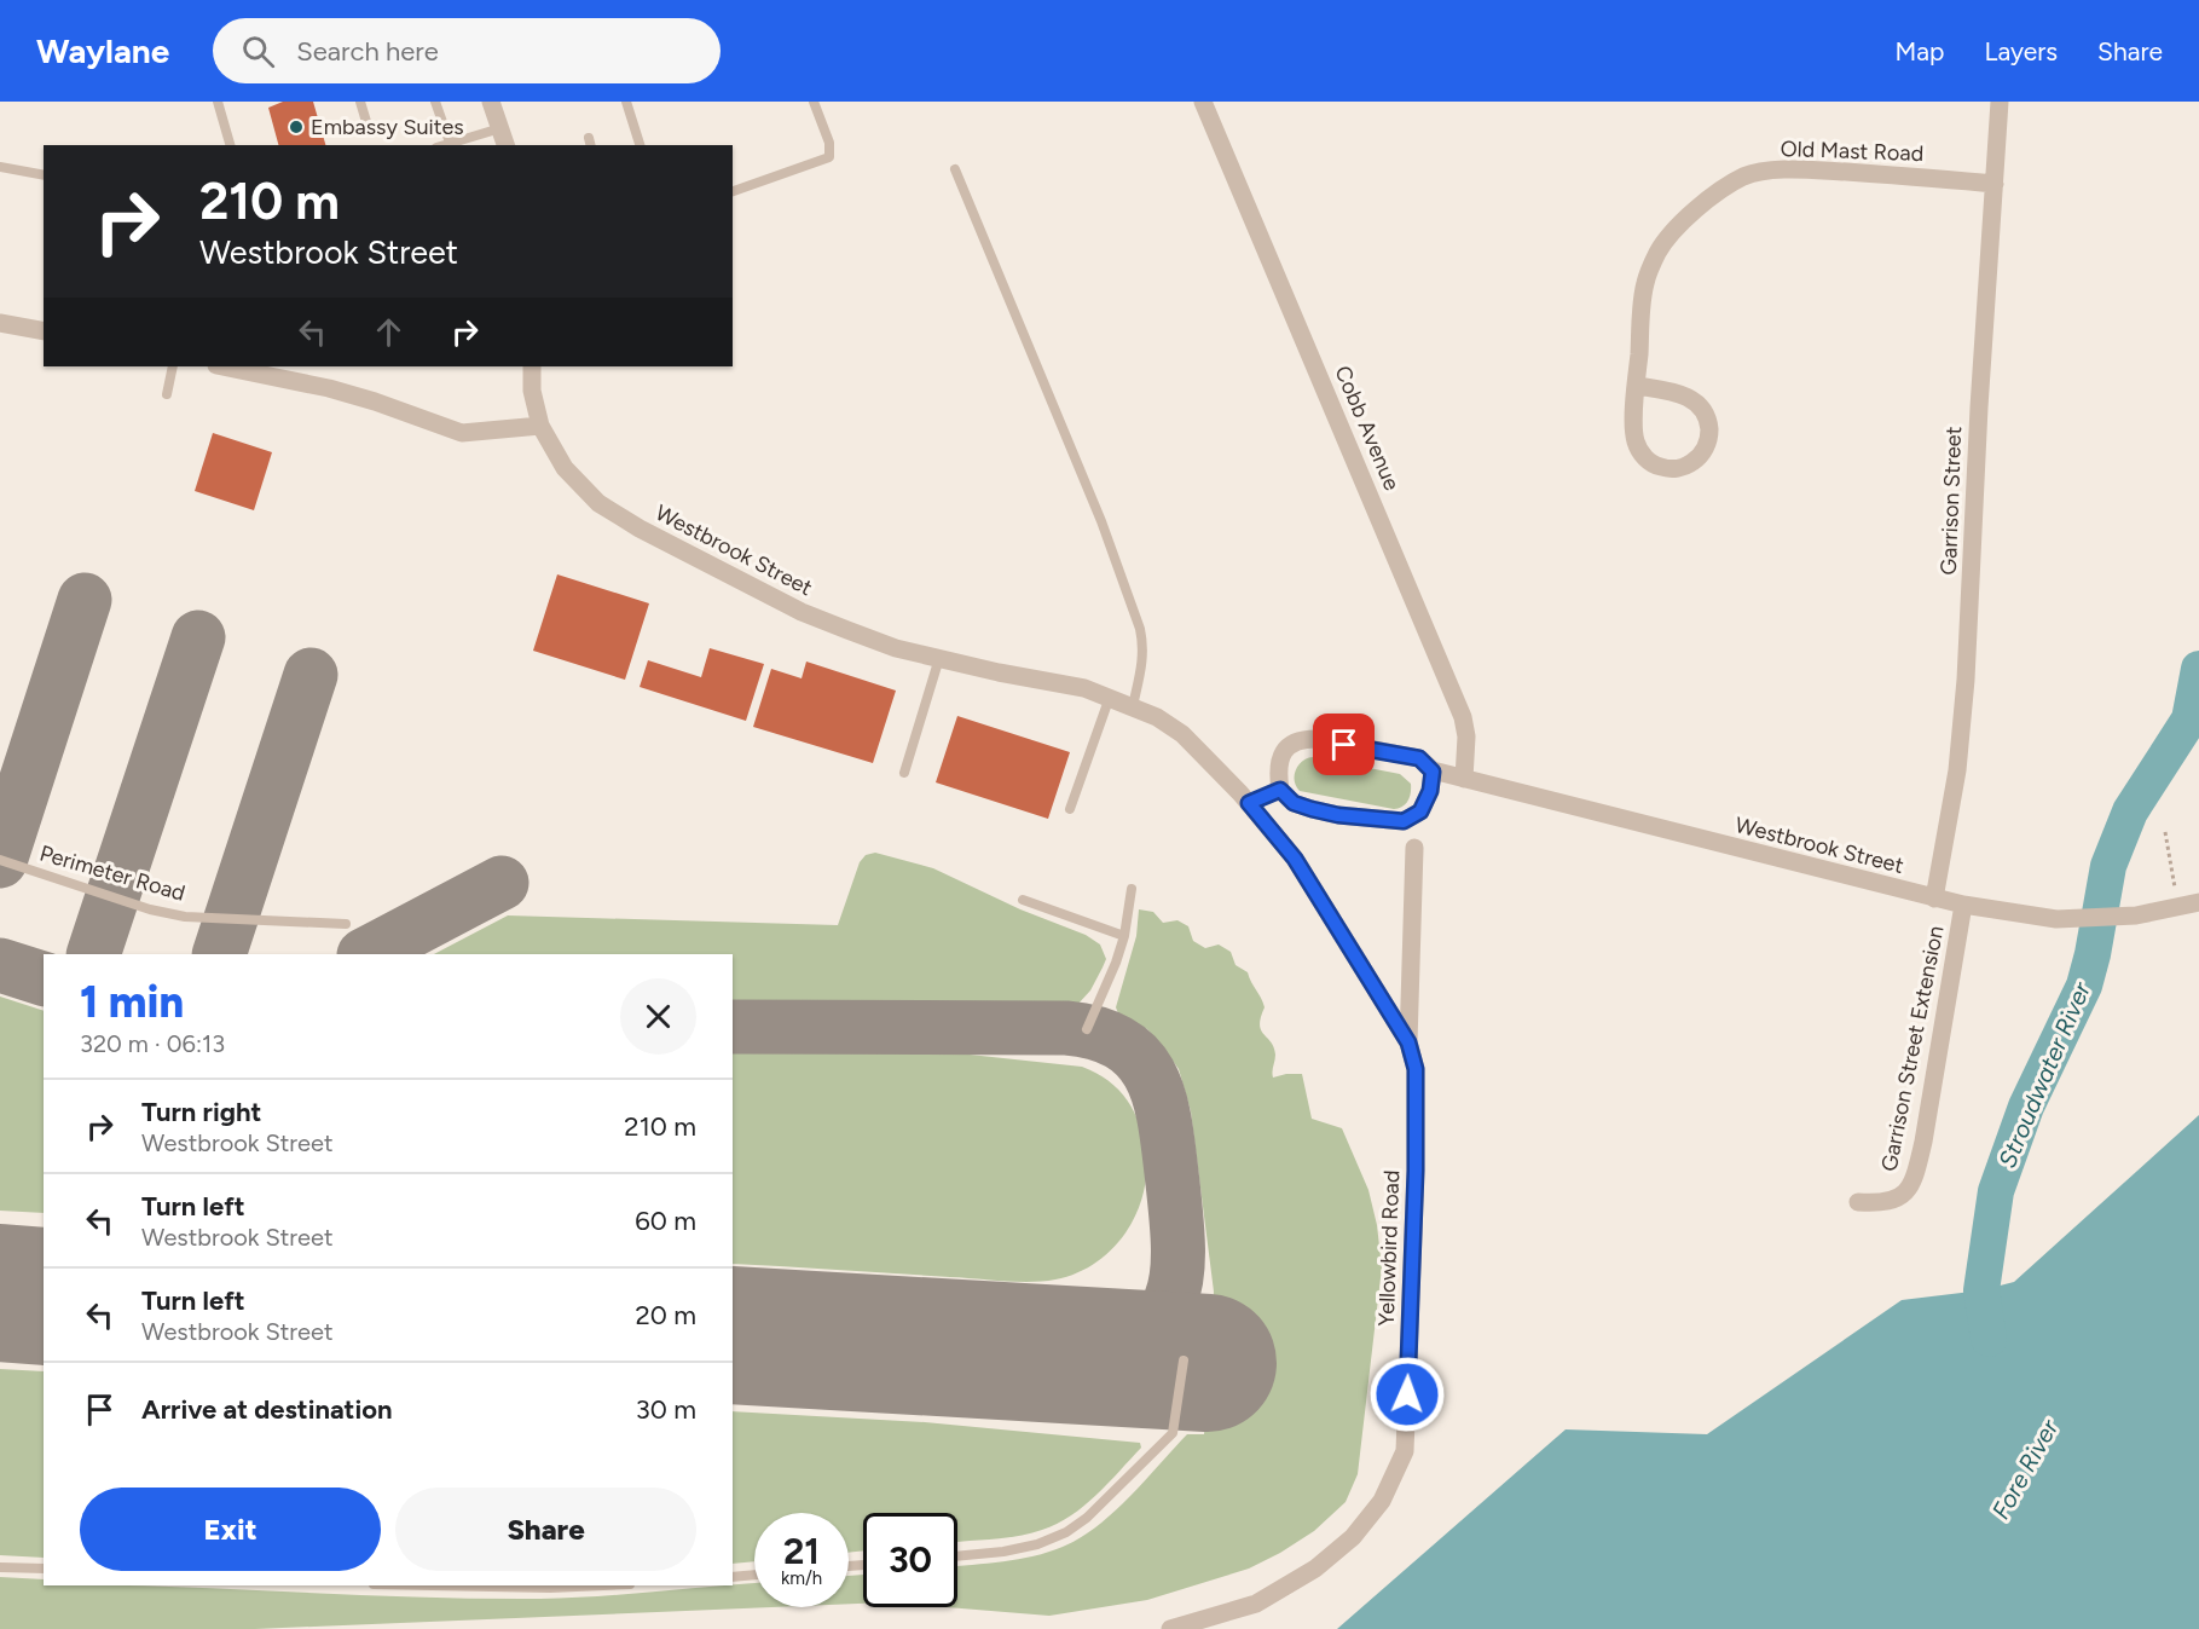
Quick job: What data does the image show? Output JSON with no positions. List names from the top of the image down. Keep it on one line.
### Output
{"streets":{"street":["Old Mast Road","Cobb Avenue","Garrison Street","Westbrook Street","Garrison Street Extension","Yellowbird Road"],"lane":["Perimeter Road"]},"crossings":[["Old Mast Road","Garrison Street"],["Cobb Avenue","Westbrook Street"],["Garrison Street","Westbrook Street"],["Westbrook Street","Garrison Street Extension"],["Westbrook Street","Yellowbird Road"]],"water":["Stroudwater River","Fore River"],"places":["Embassy Suites"],"page":{"header":"Waylane","search":"Search here","nav":["Map","Layers","Share"],"turn":["210 m","Westbrook Street"],"heading":["1 min","320 m · 06:13"],"list":[{"name":"Turn right","note":"Westbrook Street","value":"210 m"},{"name":"Turn left","note":"Westbrook Street","value":"60 m"},{"name":"Turn left","note":"Westbrook Street","value":"20 m"},{"name":"Arrive at destination","value":"30 m"}],"buttons":["Exit","Share"],"speed":"21 km/h","limit":"30"}}
